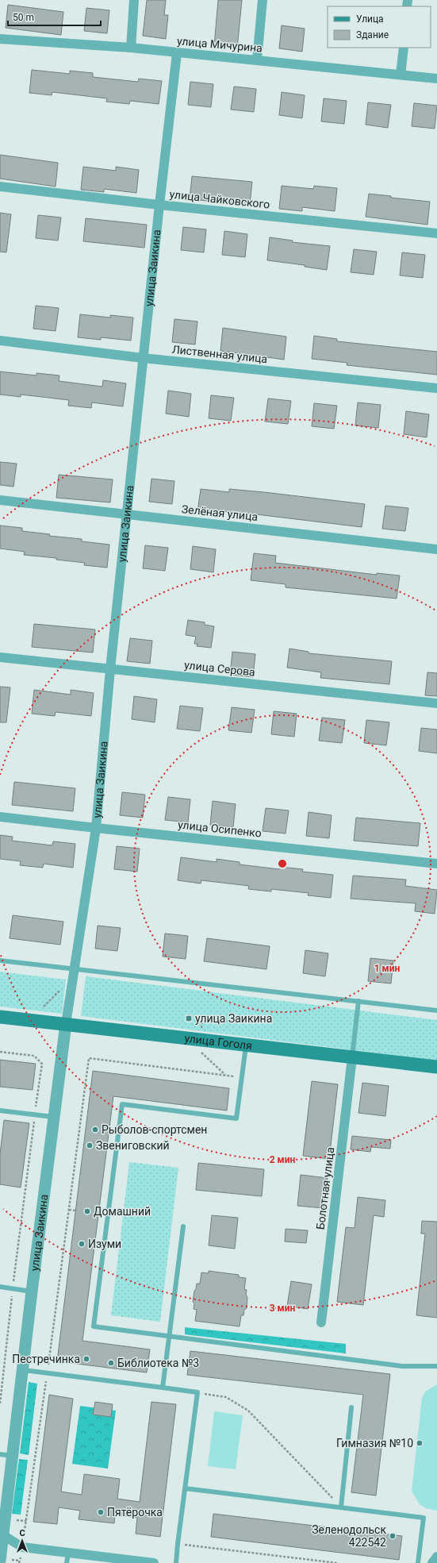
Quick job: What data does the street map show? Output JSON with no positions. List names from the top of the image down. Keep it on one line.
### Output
{"streets":{"main road":["улица Гоголя"],"street":["улица Мичурина","улица Чайковского","улица Заикина","Лиственная улица","Зелёная улица","улица Серова","улица Осипенко","Болотная улица"]},"crossings":[["улица Мичурина","улица Заикина"],["улица Чайковского","улица Заикина"],["улица Заикина","Лиственная улица"],["улица Заикина","Зелёная улица"],["улица Заикина","улица Серова"],["улица Заикина","улица Осипенко"],["улица Заикина","улица Гоголя"],["улица Гоголя","Болотная улица"]],"places":{"transit":["улица Заикина"],"other":["Рыболов-спортсмен","Звениговский","Домашний","Изуми","Пестречинка","Библиотека №3","Гимназия №10","Пятёрочка","Зеленодольск 422542"]},"legend":["Улица","Здание"],"scale_bar":"50 m","north":"top","rings":["1 мин","2 мин","3 мин"]}
